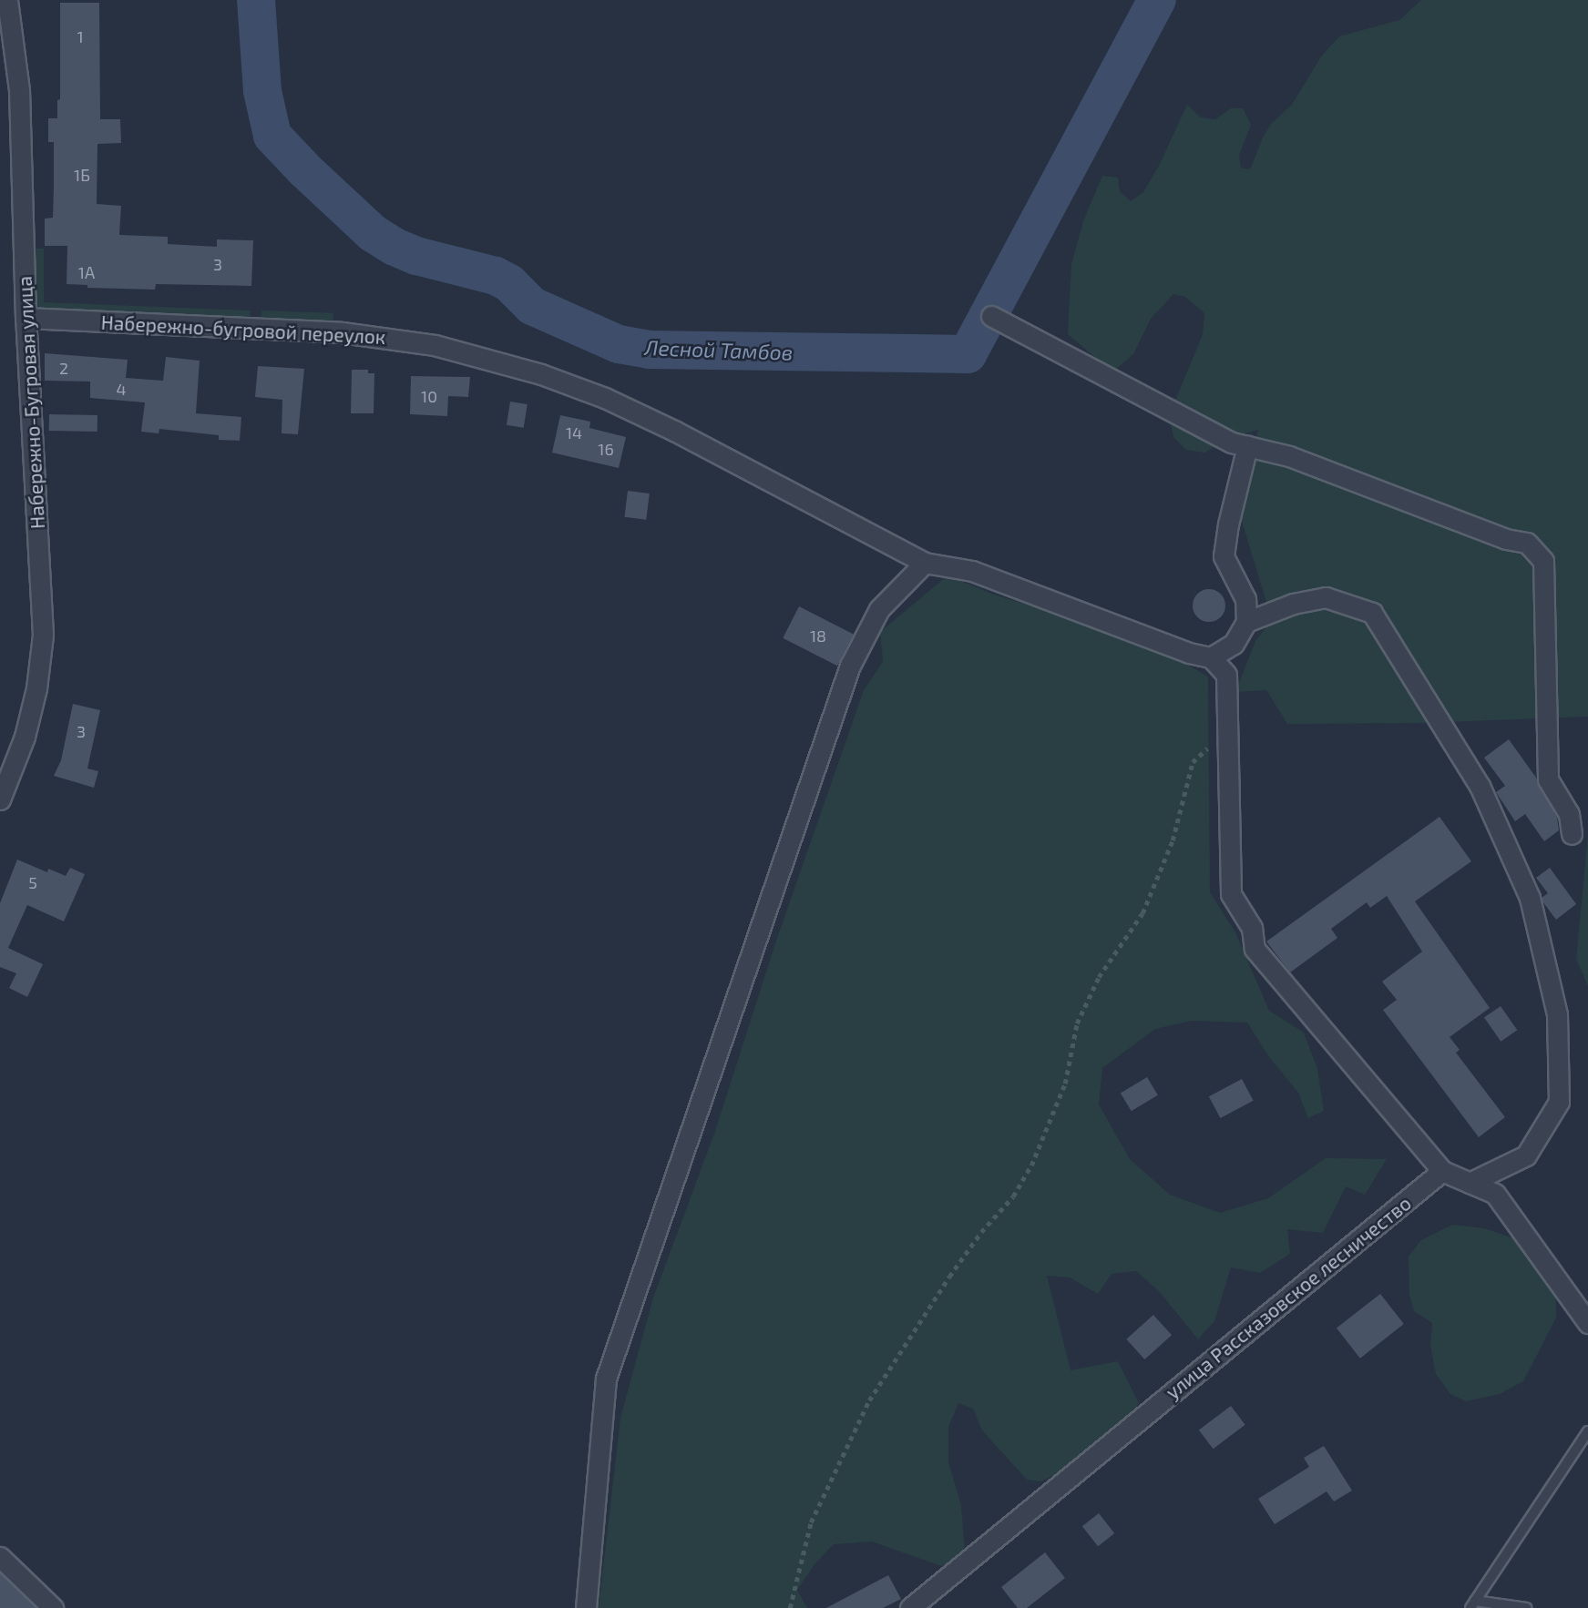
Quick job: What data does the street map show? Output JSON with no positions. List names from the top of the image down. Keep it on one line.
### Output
{"streets":{"street":["Набережно-бугровой переулок","Набережно-Бугровая улица","улица Рассказовское лесничество"]},"crossings":[["Набережно-бугровой переулок","Набережно-Бугровая улица"]],"water":["Лесной Тамбов"],"house_numbers":["1","1Б","3","1А","2","4","10","14","16","18","3","5"]}
